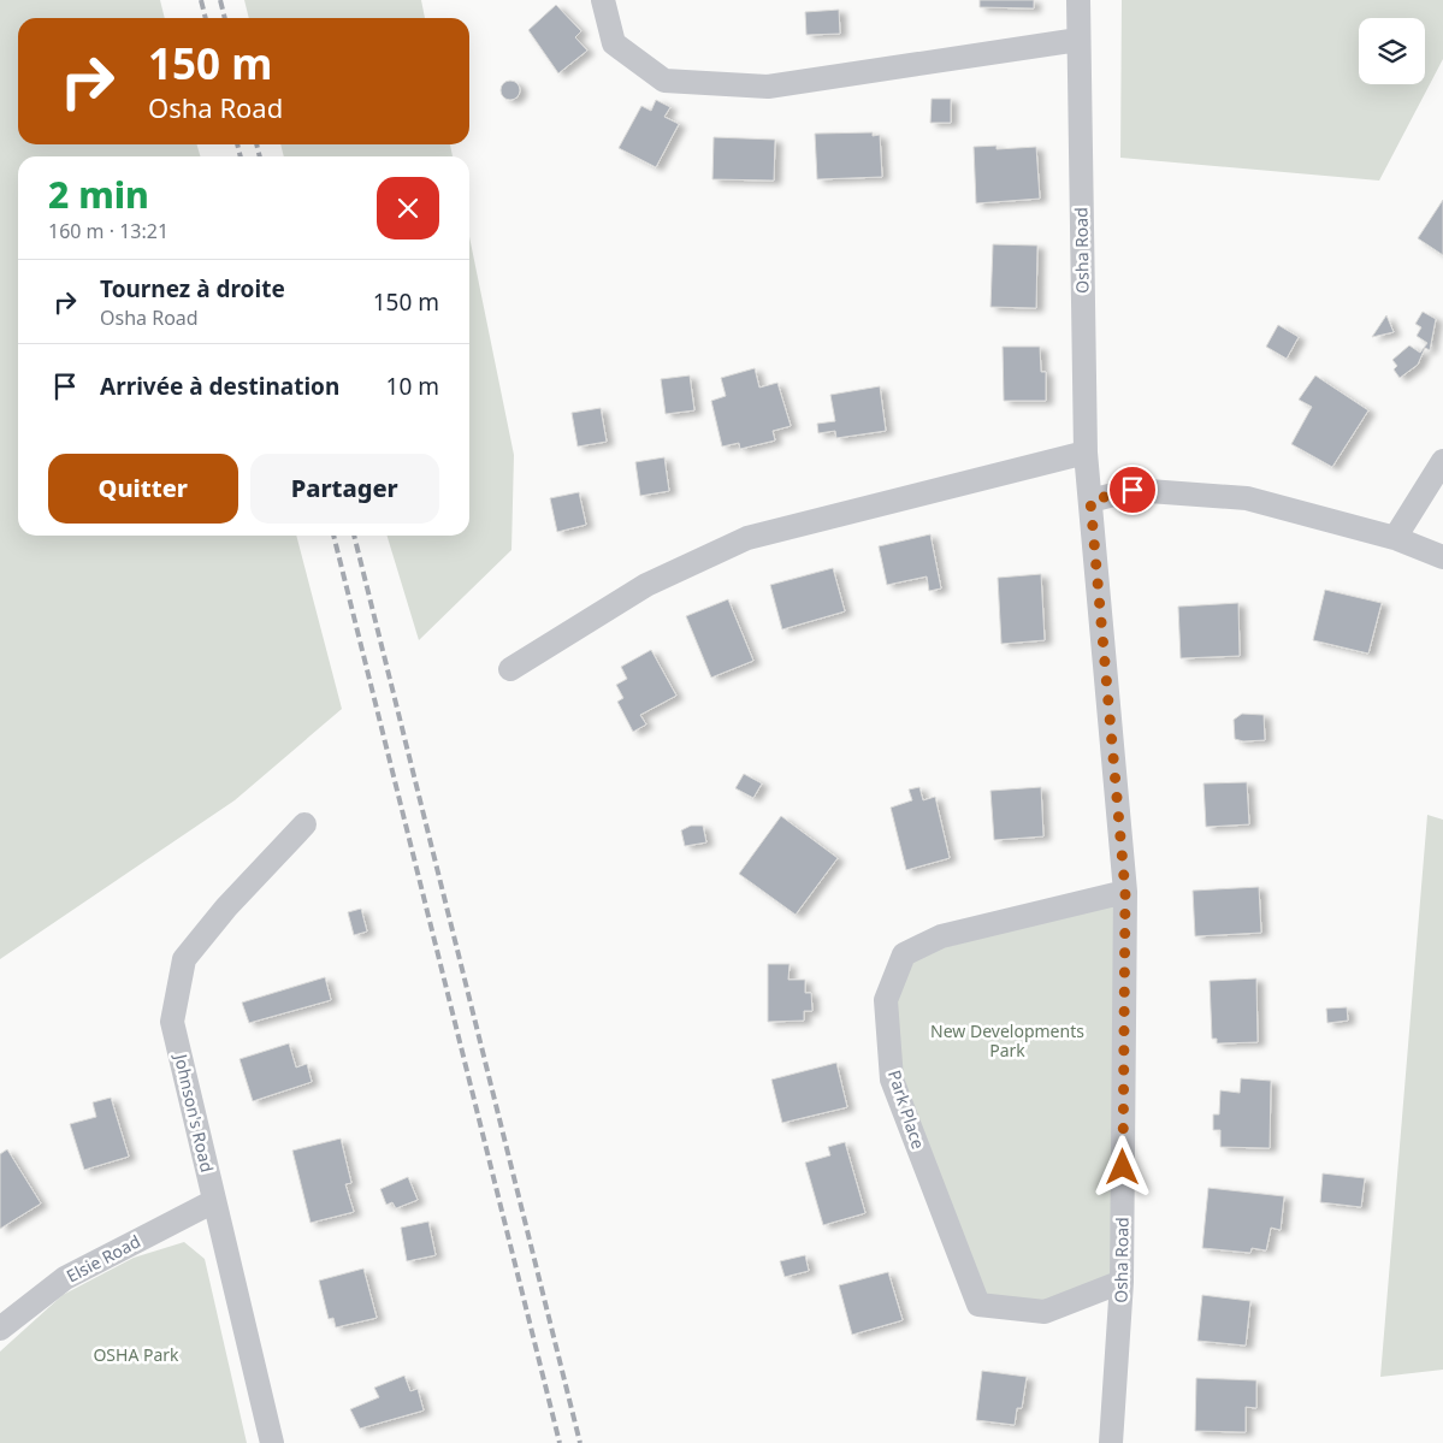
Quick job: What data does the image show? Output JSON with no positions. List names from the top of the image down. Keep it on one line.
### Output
{"streets":{"street":["Osha Road","Park Place","Johnson's Road","Elsie Road"]},"crossings":[["Osha Road","Park Place"],["Johnson's Road","Elsie Road"]],"parks":["New Developments Park","OSHA Park"],"page":{"turn":["150 m","Osha Road"],"heading":["2 min","160 m · 13:21"],"list":[{"name":"Tournez à droite","note":"Osha Road","value":"150 m"},{"name":"Arrivée à destination","value":"10 m"}],"buttons":["Quitter","Partager"]}}
